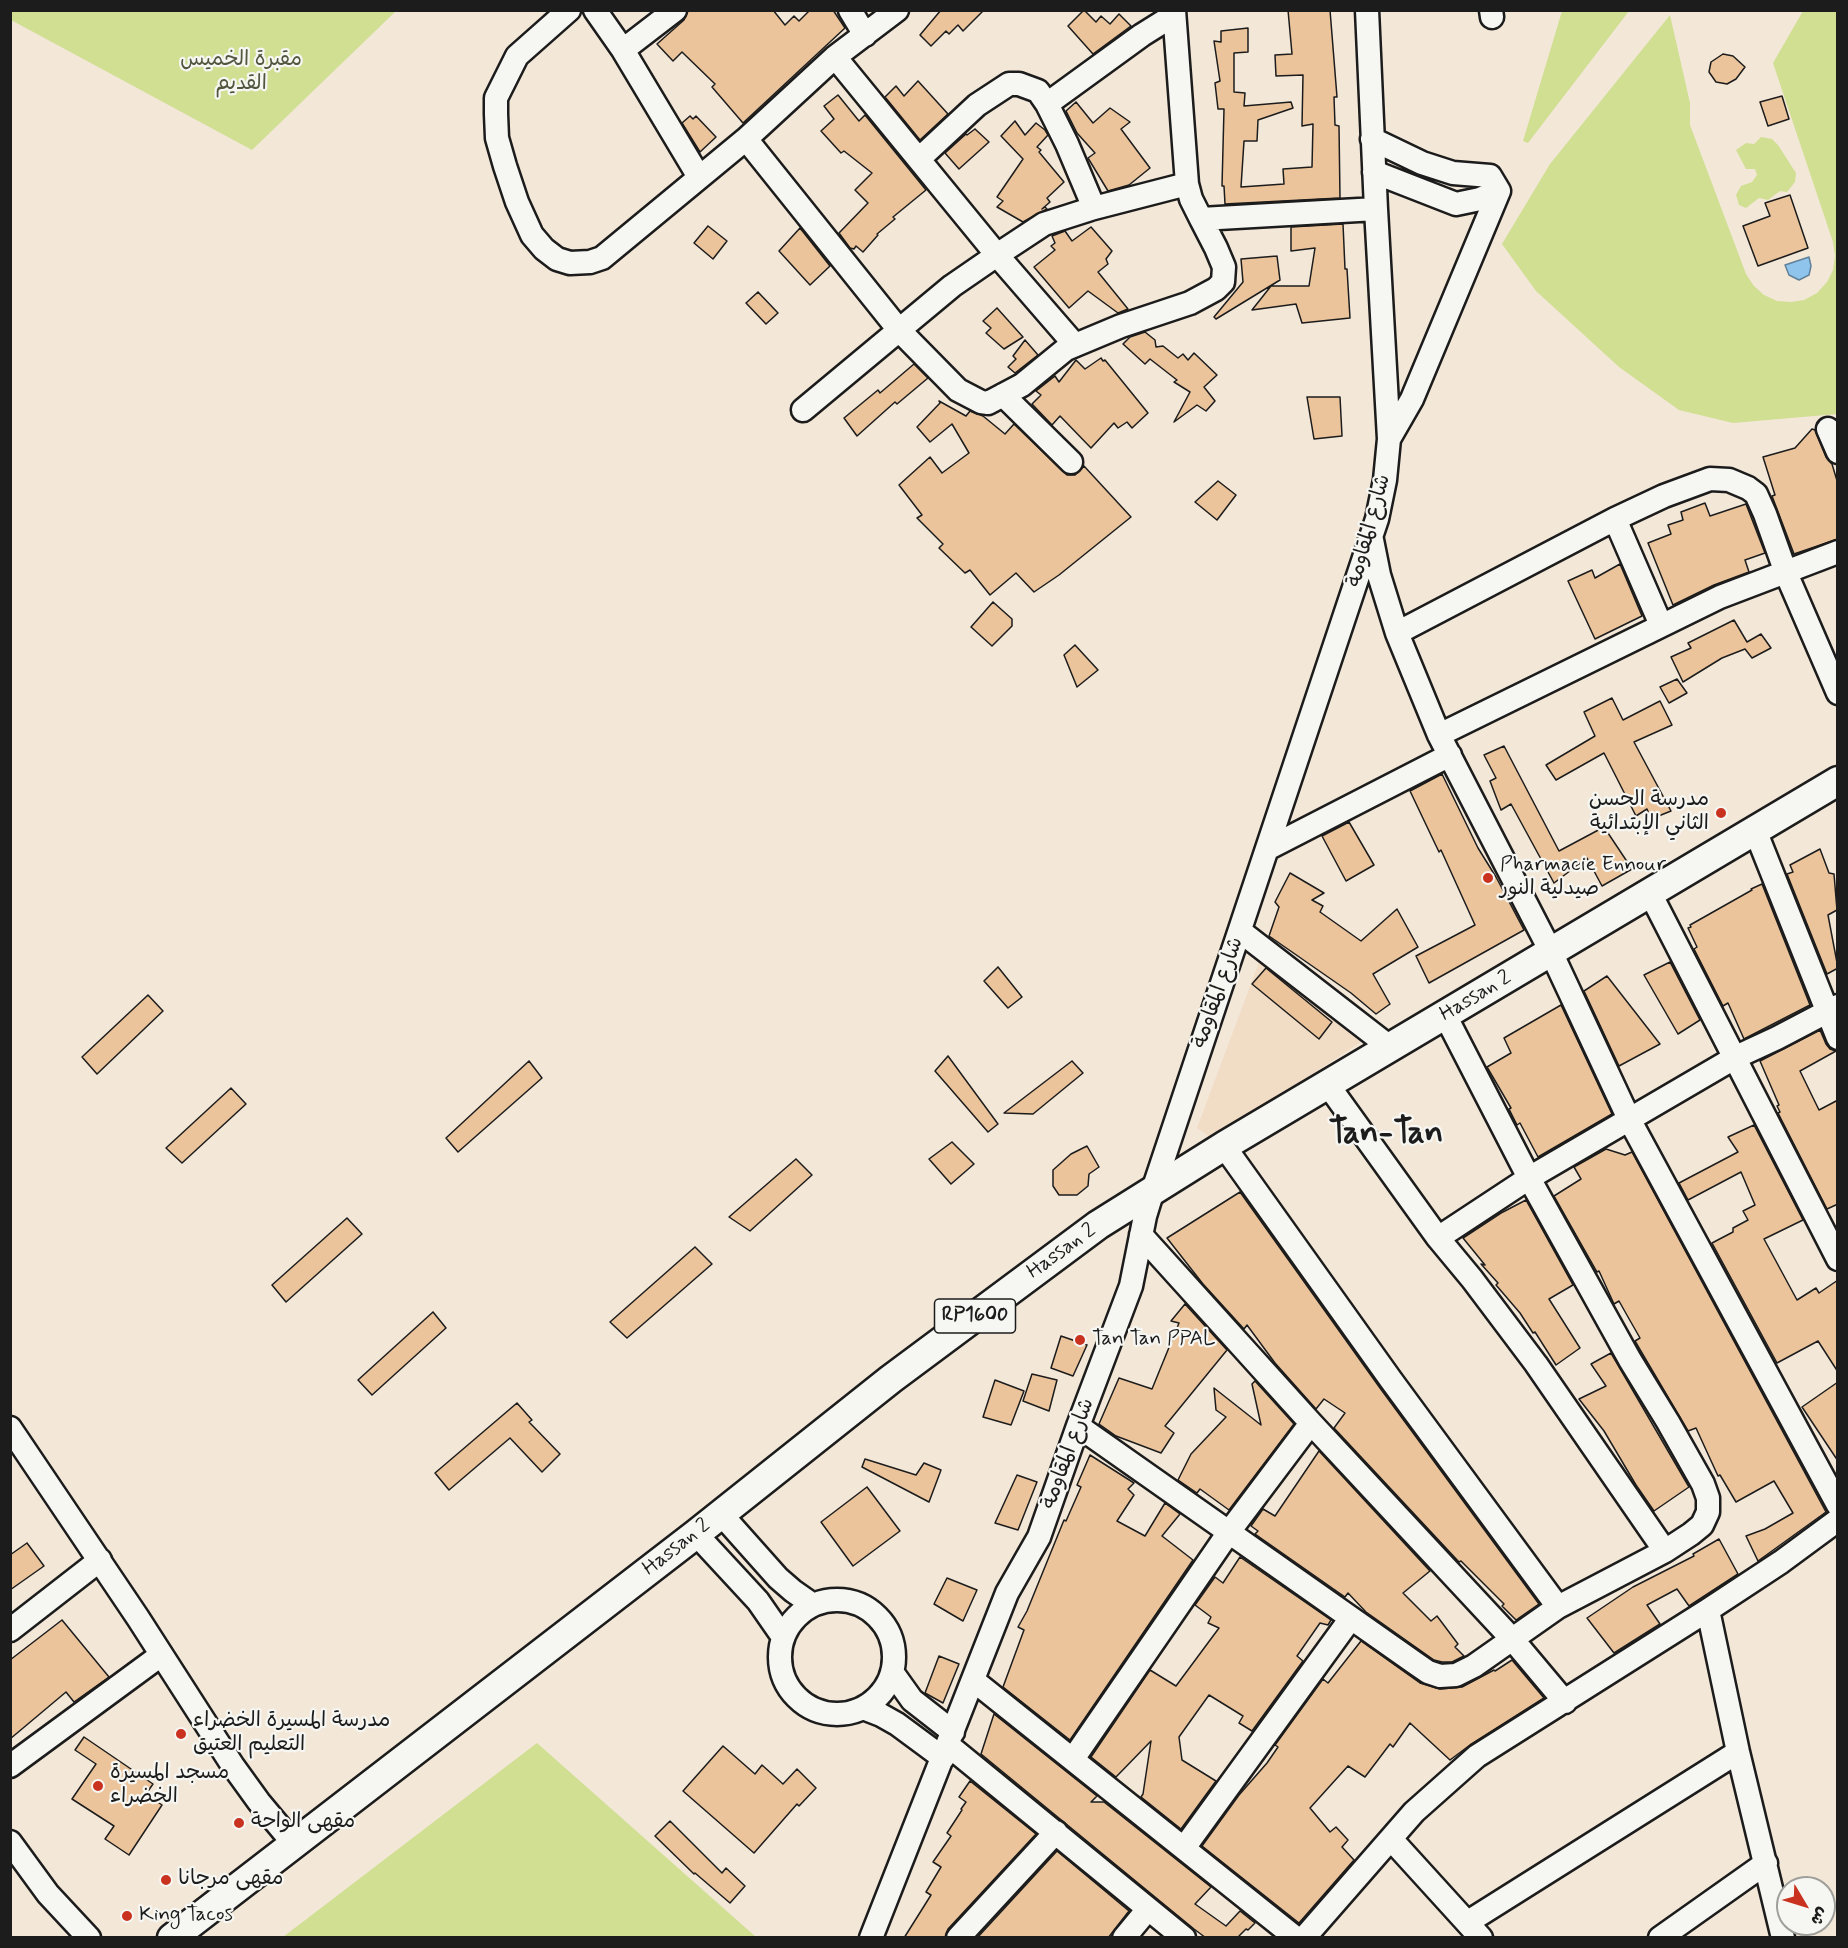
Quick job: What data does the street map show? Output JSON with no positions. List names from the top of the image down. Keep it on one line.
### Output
{"streets":{"main road":["Hassan 2","RP1600"],"street":["شارع المقاومة"]},"crossings":[["شارع المقاومة","Hassan 2"]],"districts":["Tan-Tan"],"parks":["مقبرة الخميس القديم"],"places":["مدرسة الحسن الثاني الإبتدائية","Pharmacie Ennour صيدلية النور","Tan Tan PPAL","مدرسة المسيرة الخضراء التعليم العتيق","مسجد المسيرة الخضراء","مقهى الواحة","مقهى مرجانا","King Tacos"],"north":"bottom right"}
